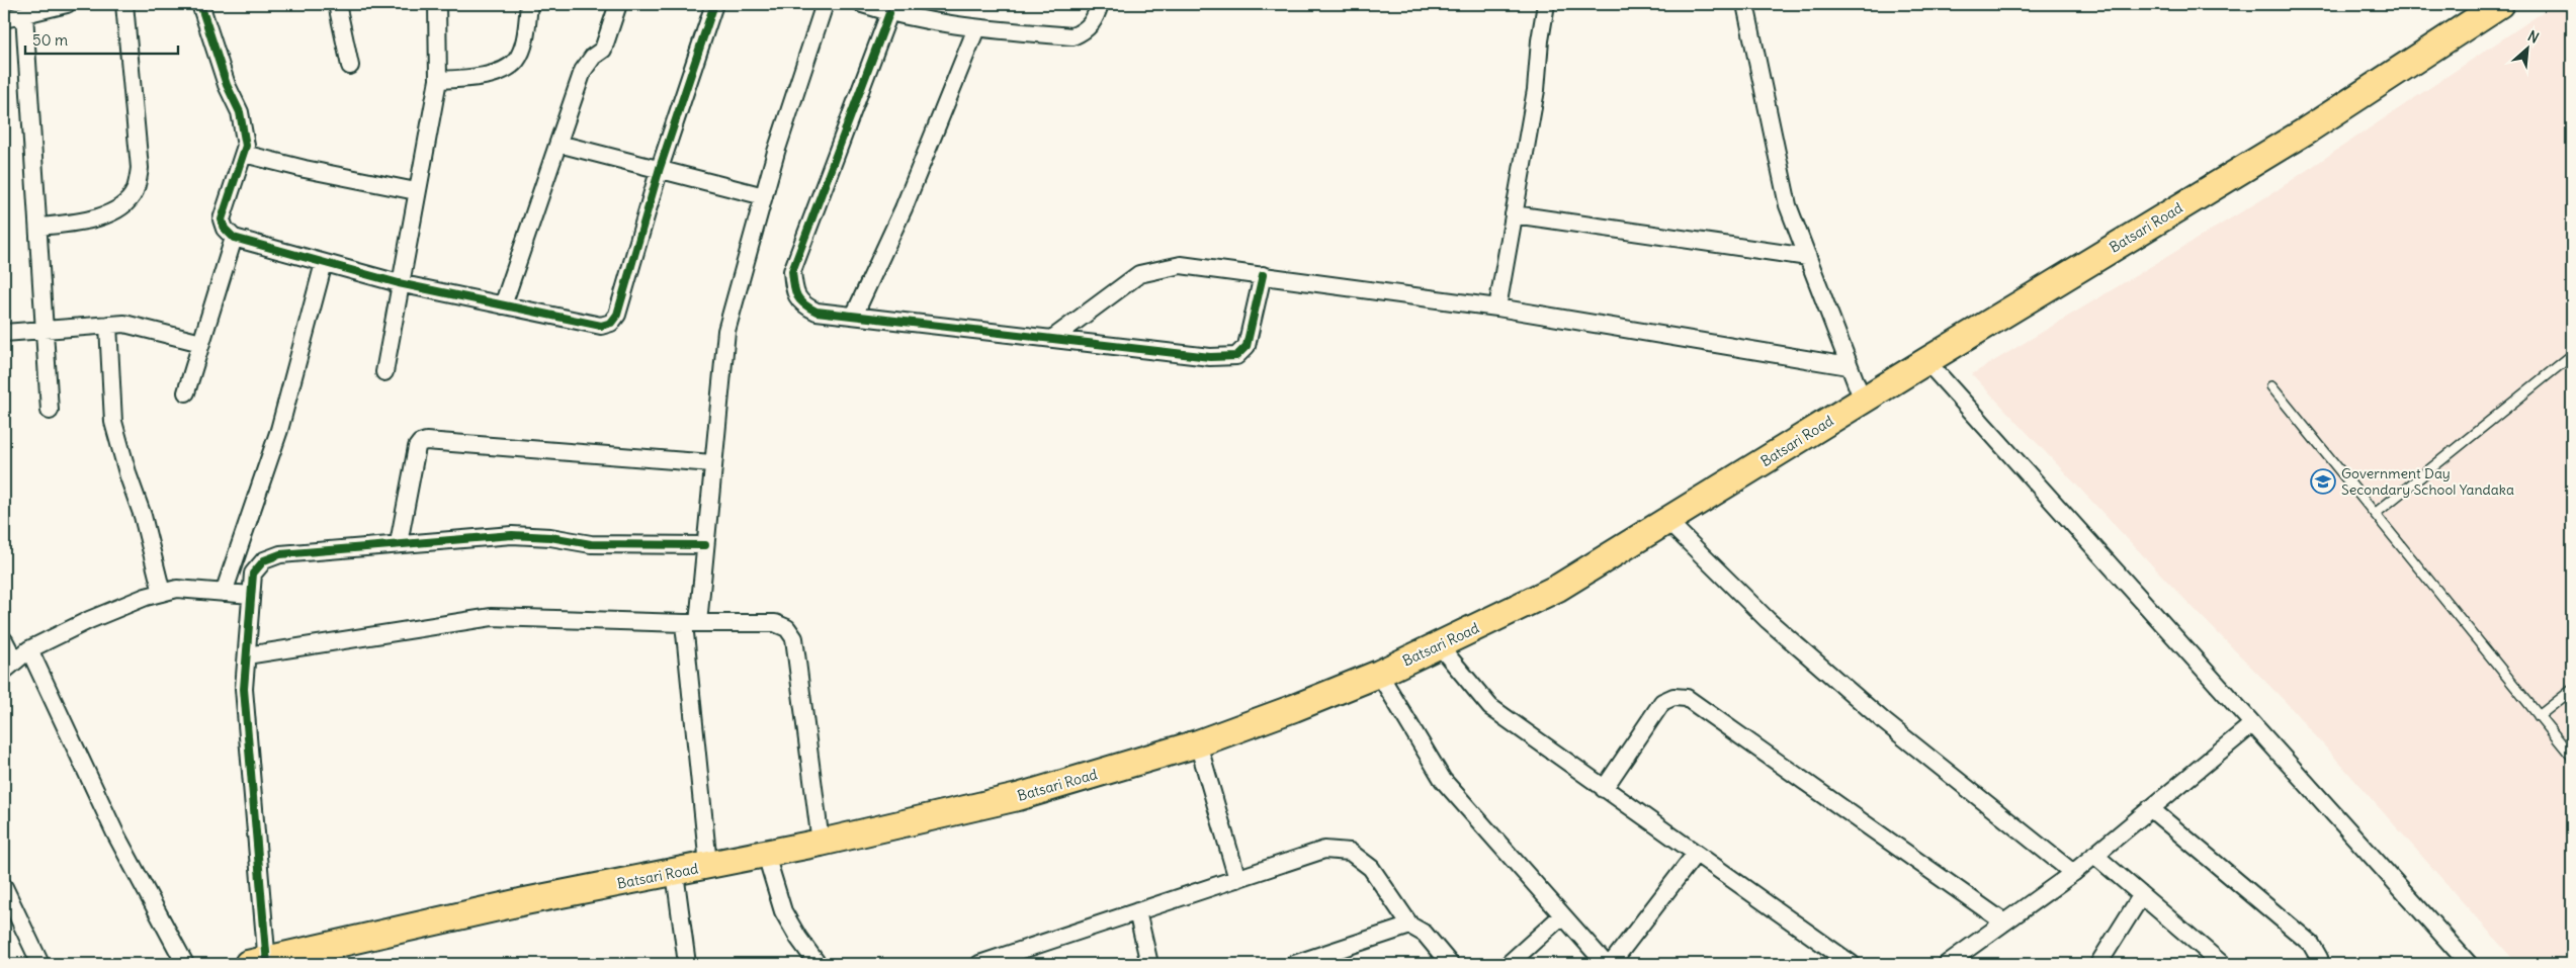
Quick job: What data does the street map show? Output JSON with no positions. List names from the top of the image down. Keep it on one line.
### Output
{"streets":{"main road":["Batsari Road"]},"places":{"school or university":["Government Day Secondary School Yandaka"]},"scale_bar":"50 m","north":"top right"}
